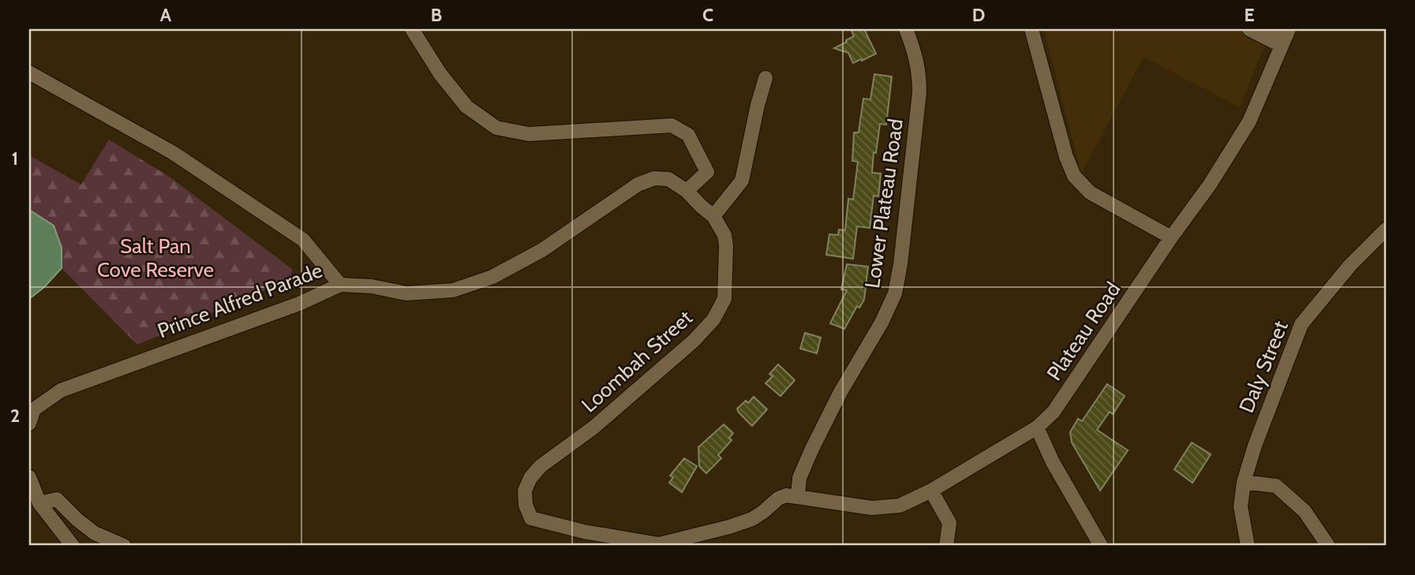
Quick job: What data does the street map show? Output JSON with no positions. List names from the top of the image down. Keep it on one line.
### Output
{"streets":{"street":["Lower Plateau Road","Prince Alfred Parade","Plateau Road","Loombah Street","Daly Street"]},"crossings":[["Lower Plateau Road","Plateau Road"],["Lower Plateau Road","Loombah Street"],["Prince Alfred Parade","Loombah Street"],["Plateau Road","Loombah Street"]],"parks":["Salt Pan Cove Reserve"],"grid":{"columns":["A","B","C","D","E"],"rows":["1","2"]}}
